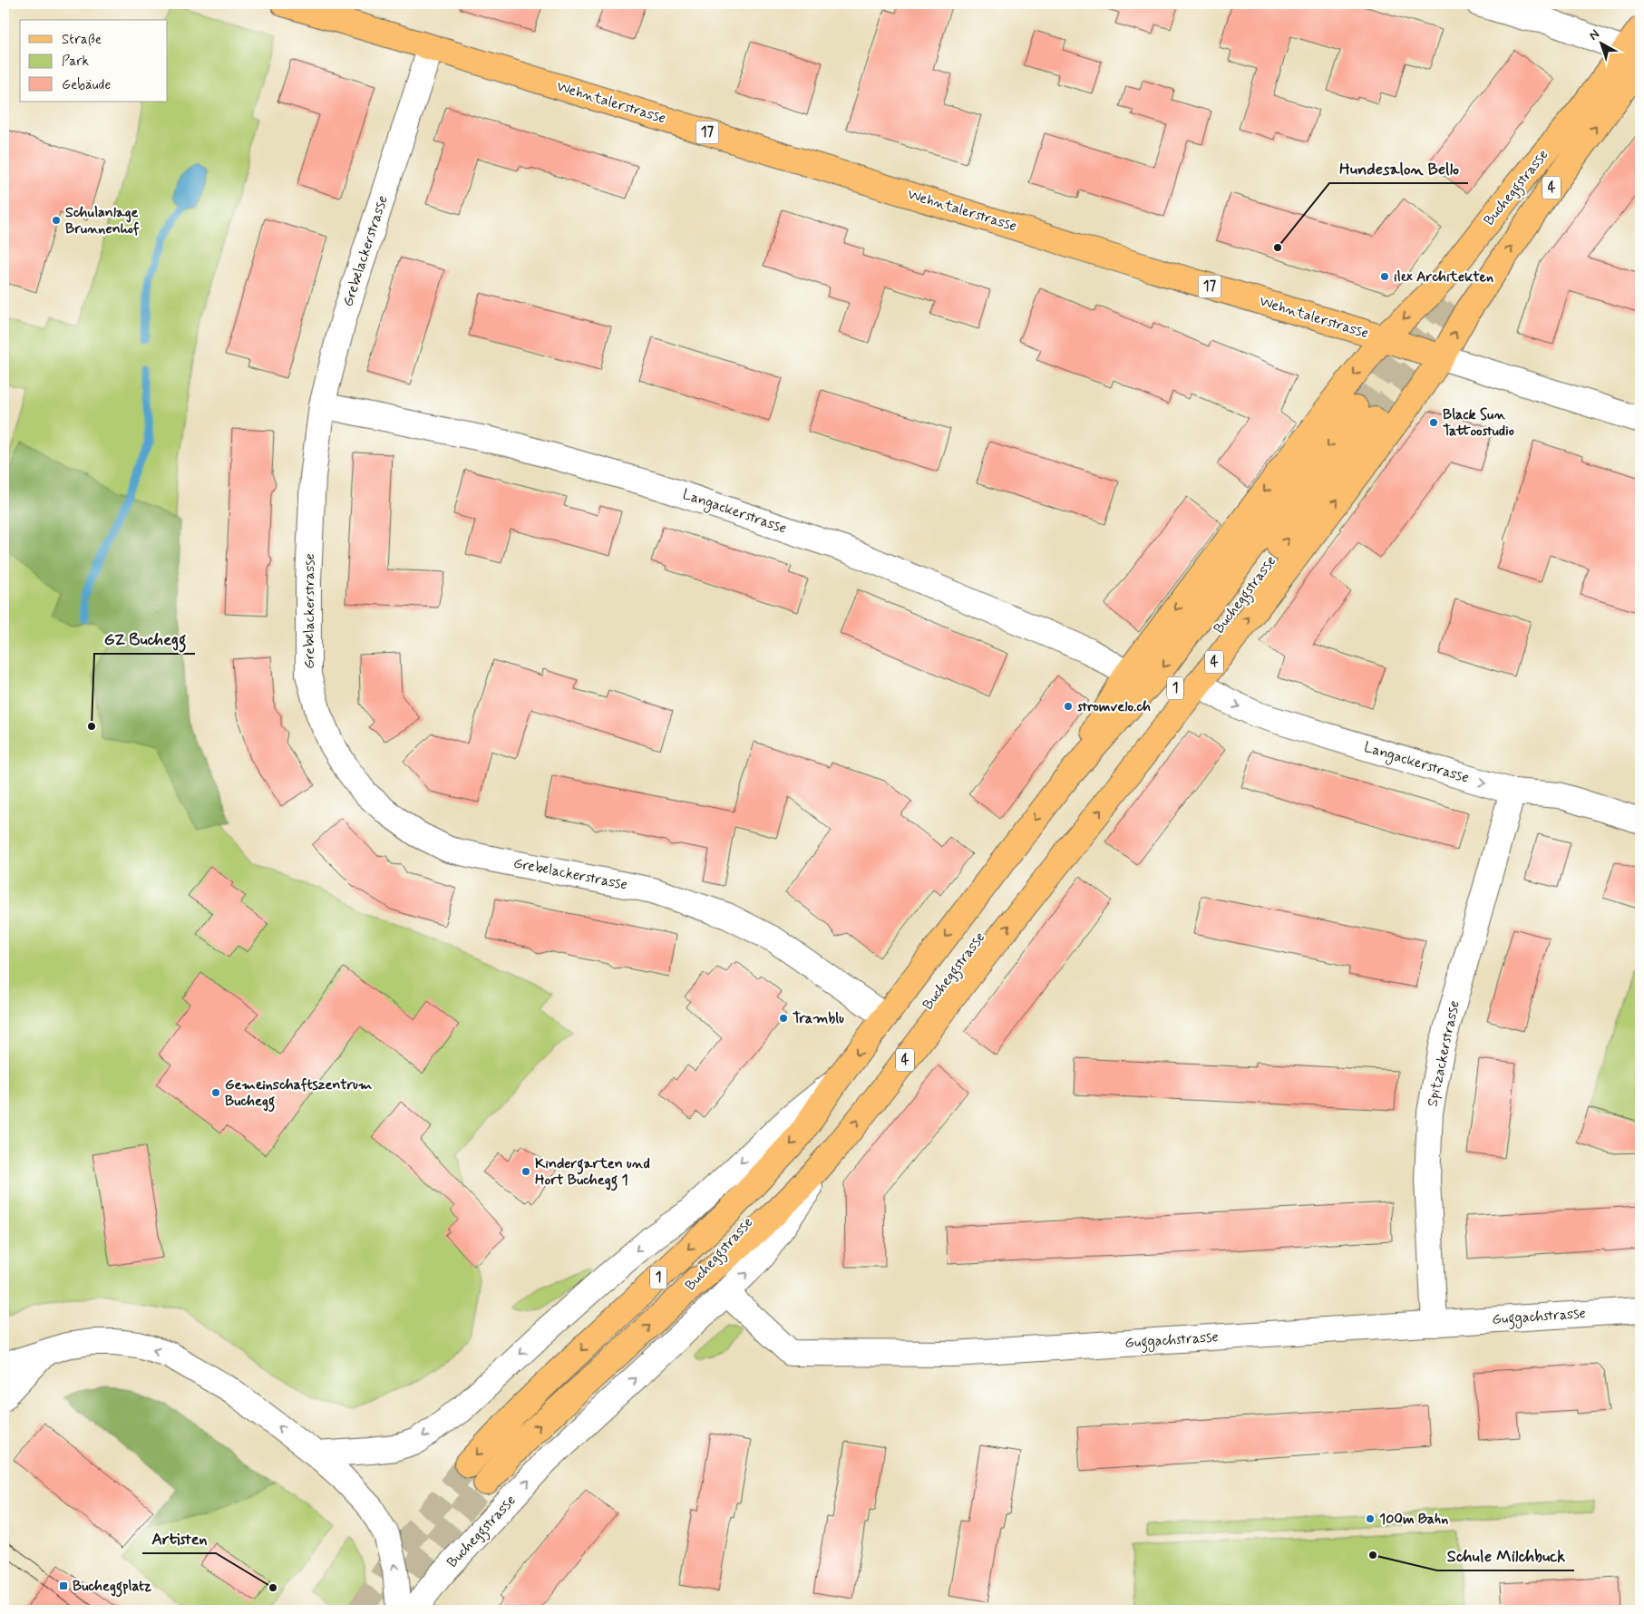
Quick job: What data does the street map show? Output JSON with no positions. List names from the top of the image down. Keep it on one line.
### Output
{"streets":{"main road":["Wehntalerstrasse","17","Bucheggstrasse","4","1"],"street":["Grebelackerstrasse","Langackerstrasse","Spitzackerstrasse","Guggachstrasse"]},"crossings":[["Wehntalerstrasse","Bucheggstrasse"],["Wehntalerstrasse","4"],["Wehntalerstrasse","Grebelackerstrasse"],["Bucheggstrasse","4"],["Bucheggstrasse","Grebelackerstrasse"],["Bucheggstrasse","Guggachstrasse"],["4","Langackerstrasse"],["Grebelackerstrasse","Langackerstrasse"],["Langackerstrasse","Spitzackerstrasse"],["Spitzackerstrasse","Guggachstrasse"]],"places":{"other":["Schulanlage Brunnenhof","Hundesalon Bello","ilex Architekten","Black Sun Tattoostudio","stromvelo.ch","GZ Buchegg","Tramblu","Gemeinschaftszentrum Buchegg","Kindergarten und Hort Buchegg 1","100m Bahn","Schule Milchbuck","Artisten"],"transit":["Bucheggplatz"]},"legend":["Straße","Park","Gebäude"],"north":"top left"}
